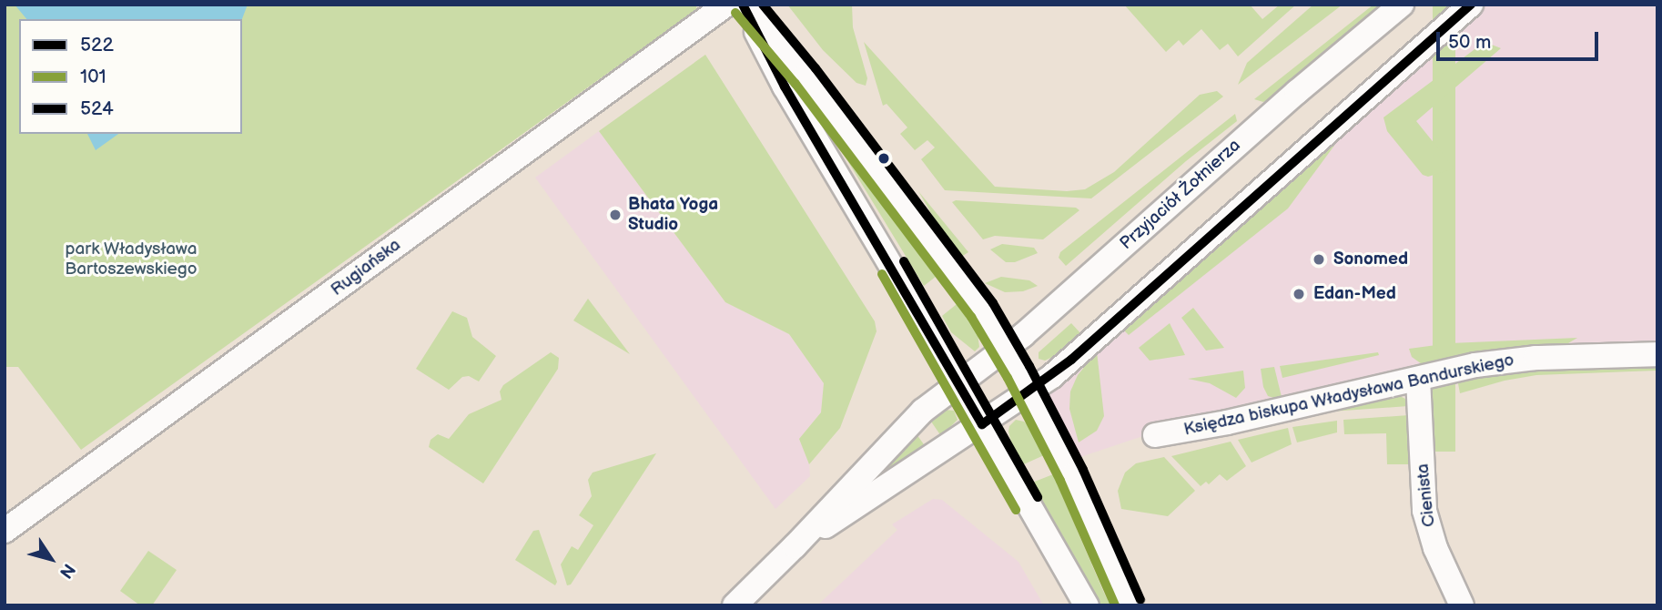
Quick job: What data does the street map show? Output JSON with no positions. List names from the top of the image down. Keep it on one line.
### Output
{"streets":{"street":["Przyjaciół Żołnierza","Rugiańska","Księdza biskupa Władysława Bandurskiego","Cienista"]},"crossings":[["Księdza biskupa Władysława Bandurskiego","Cienista"]],"parks":["park Władysława Bartoszewskiego"],"places":["Bhata Yoga Studio","Sonomed","Edan-Med"],"lines":["transit line 522","transit line 524","transit line 101"],"legend":["522","101","524"],"scale_bar":"50 m","north":"bottom right"}
